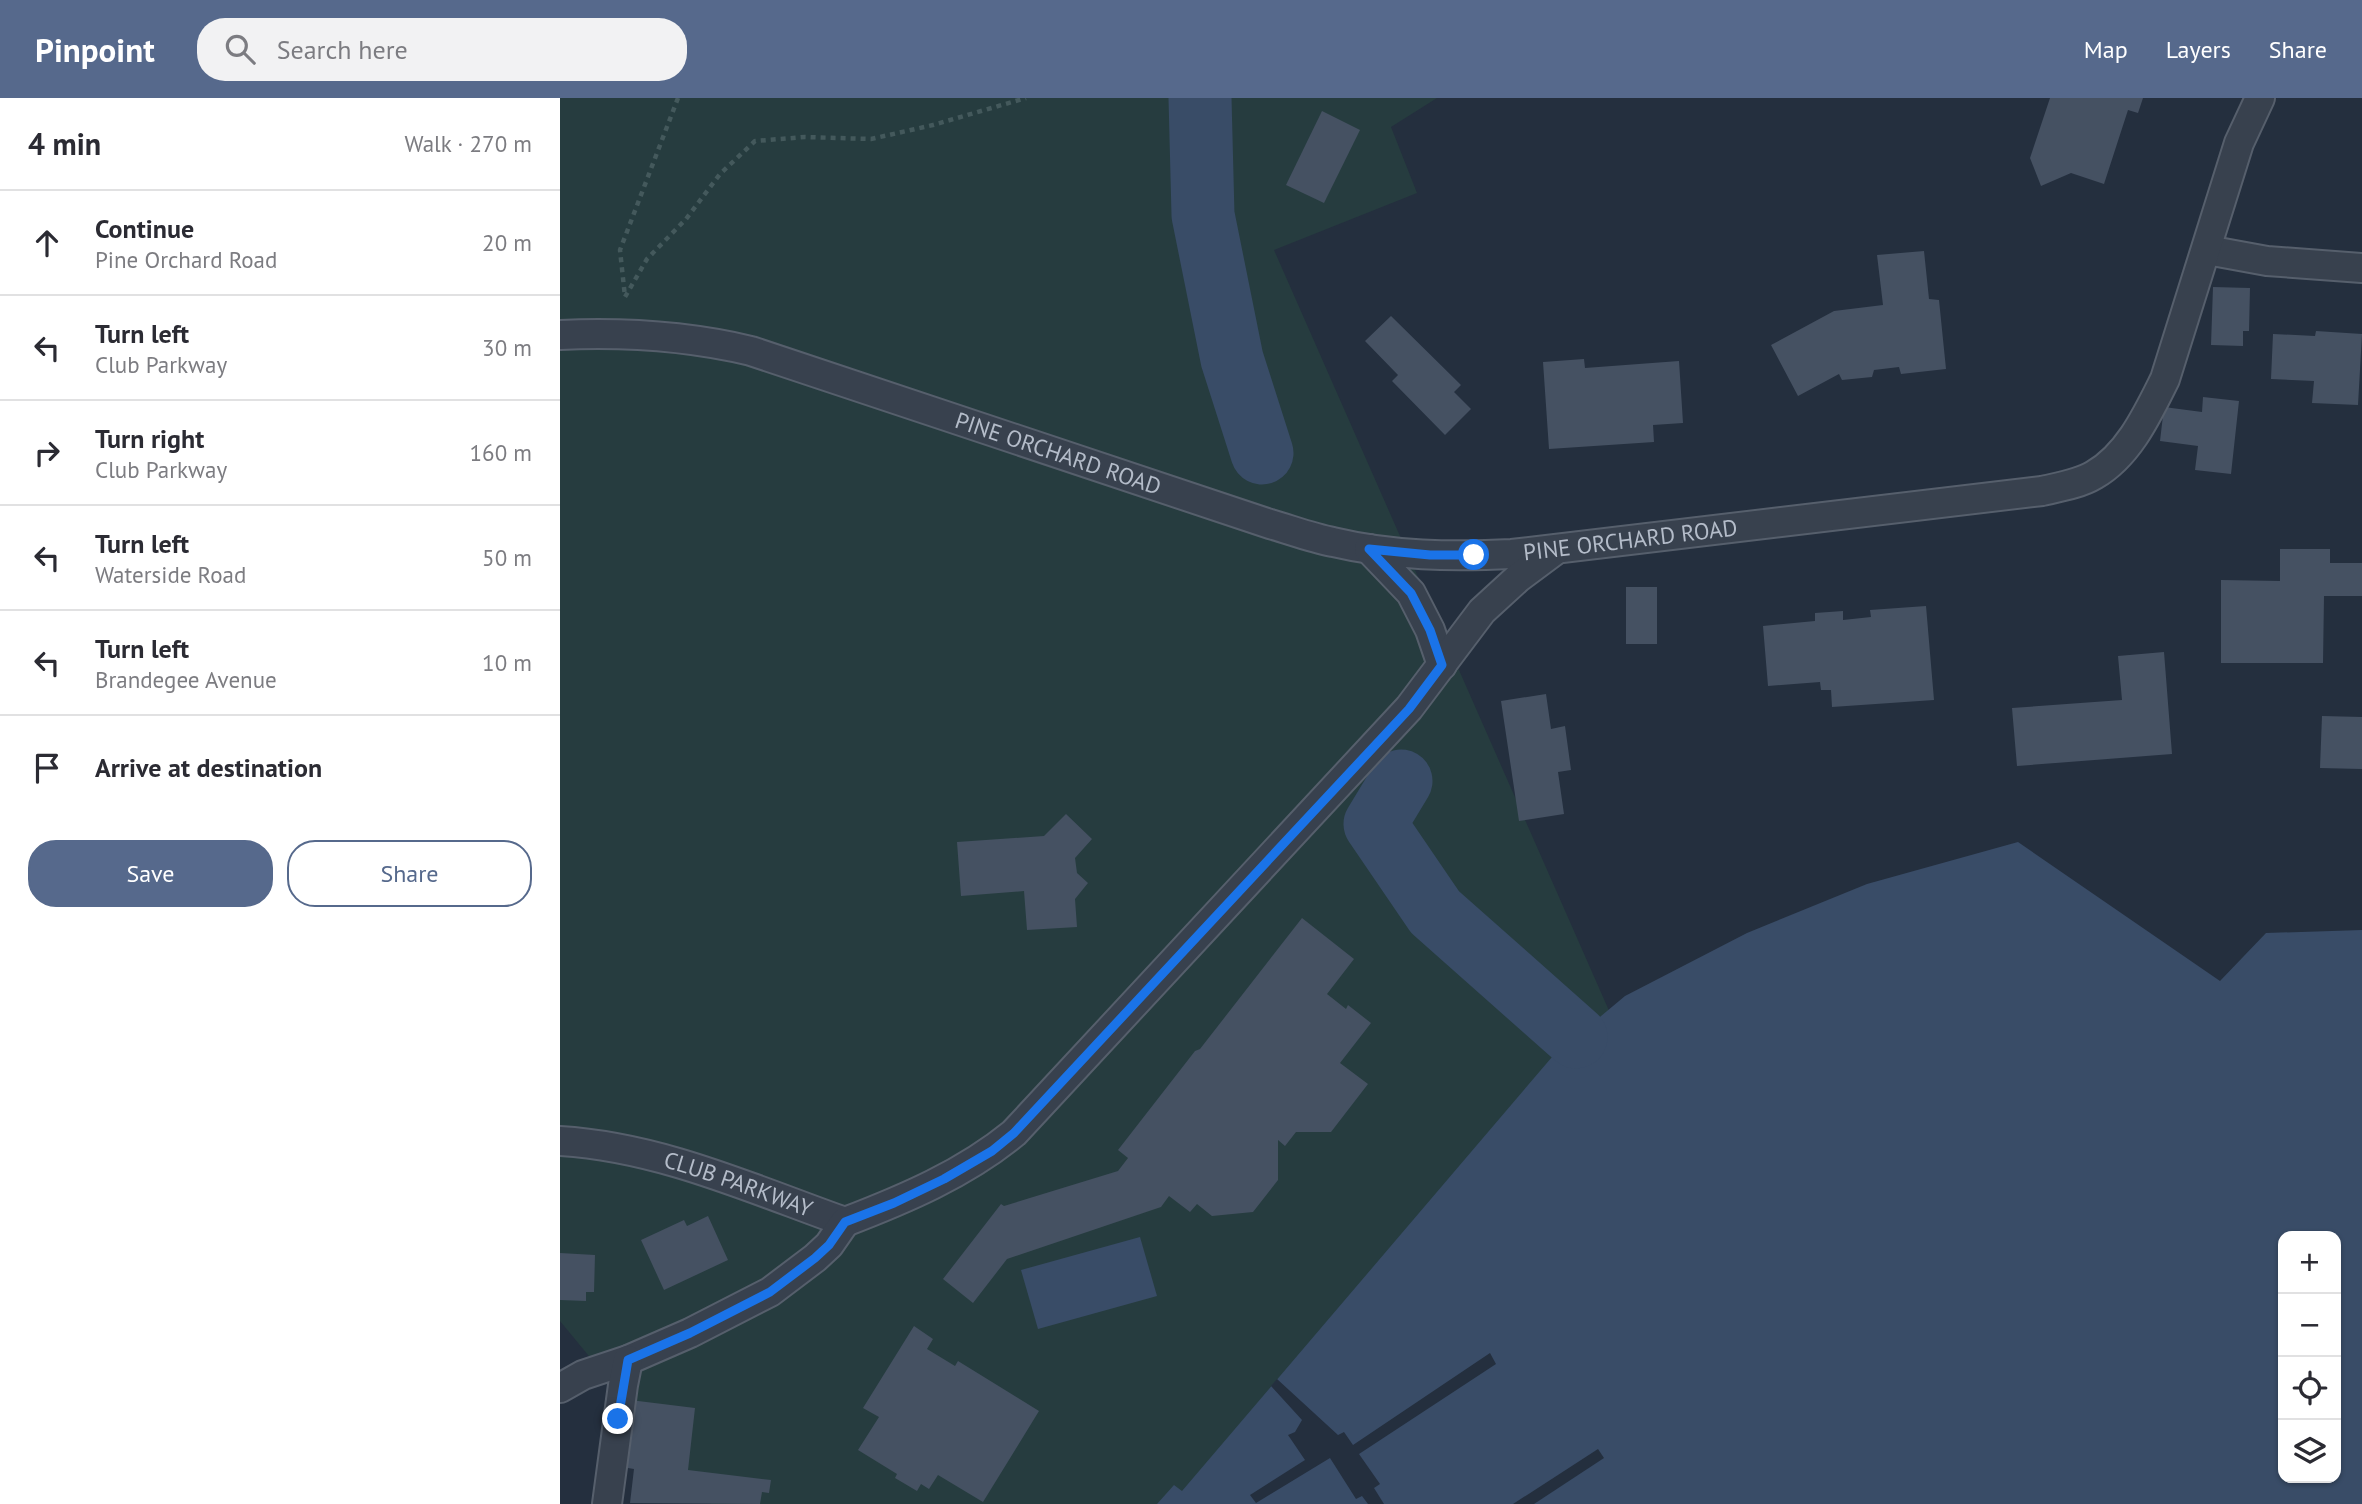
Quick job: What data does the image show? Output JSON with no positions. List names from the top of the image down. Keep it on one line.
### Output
{"streets":{"street":["PINE ORCHARD ROAD","CLUB PARKWAY"]},"page":{"header":"Pinpoint","search":"Search here","nav":["Map","Layers","Share"],"heading":["4 min","Walk · 270 m"],"list":[["Continue","Pine Orchard Road","20 m"],["Turn left","Club Parkway","30 m"],["Turn right","Club Parkway","160 m"],["Turn left","Waterside Road","50 m"],["Turn left","Brandegee Avenue","10 m"],"Arrive at destination"],"buttons":["Save","Share"],"map_buttons":["+","−"]}}
